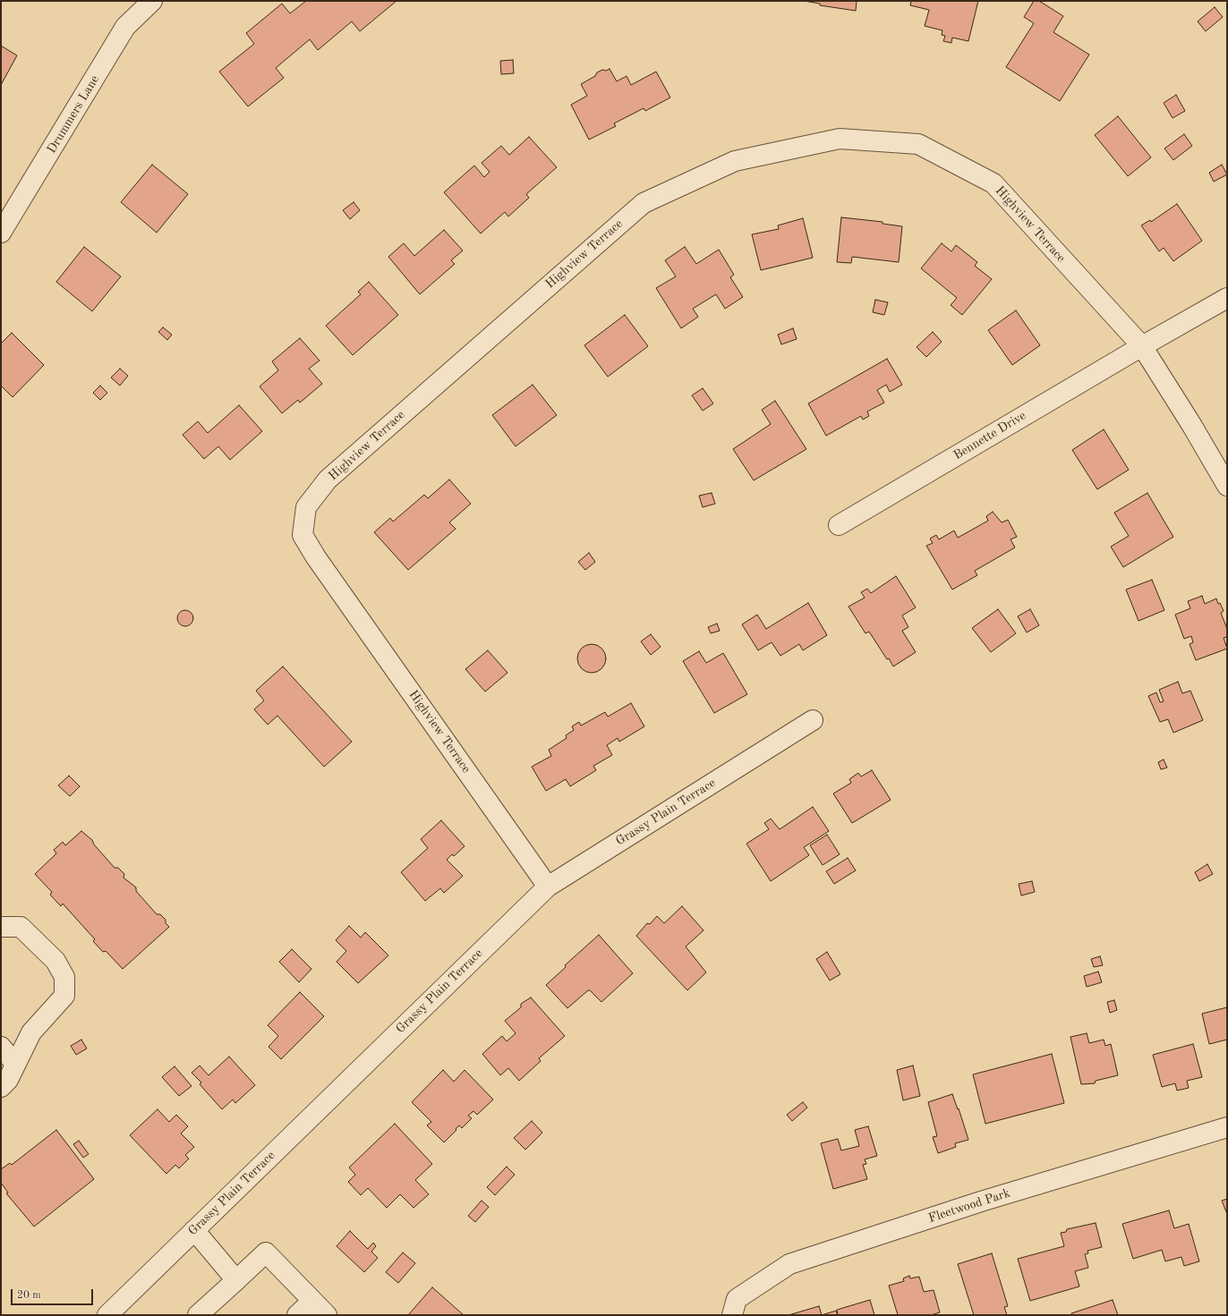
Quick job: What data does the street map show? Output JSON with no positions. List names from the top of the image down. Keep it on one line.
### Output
{"streets":{"street":["Drummers Lane","Highview Terrace","Bennette Drive","Grassy Plain Terrace","Fleetwood Park"]},"crossings":[["Highview Terrace","Bennette Drive"],["Highview Terrace","Grassy Plain Terrace"]],"scale_bar":"20 m"}
